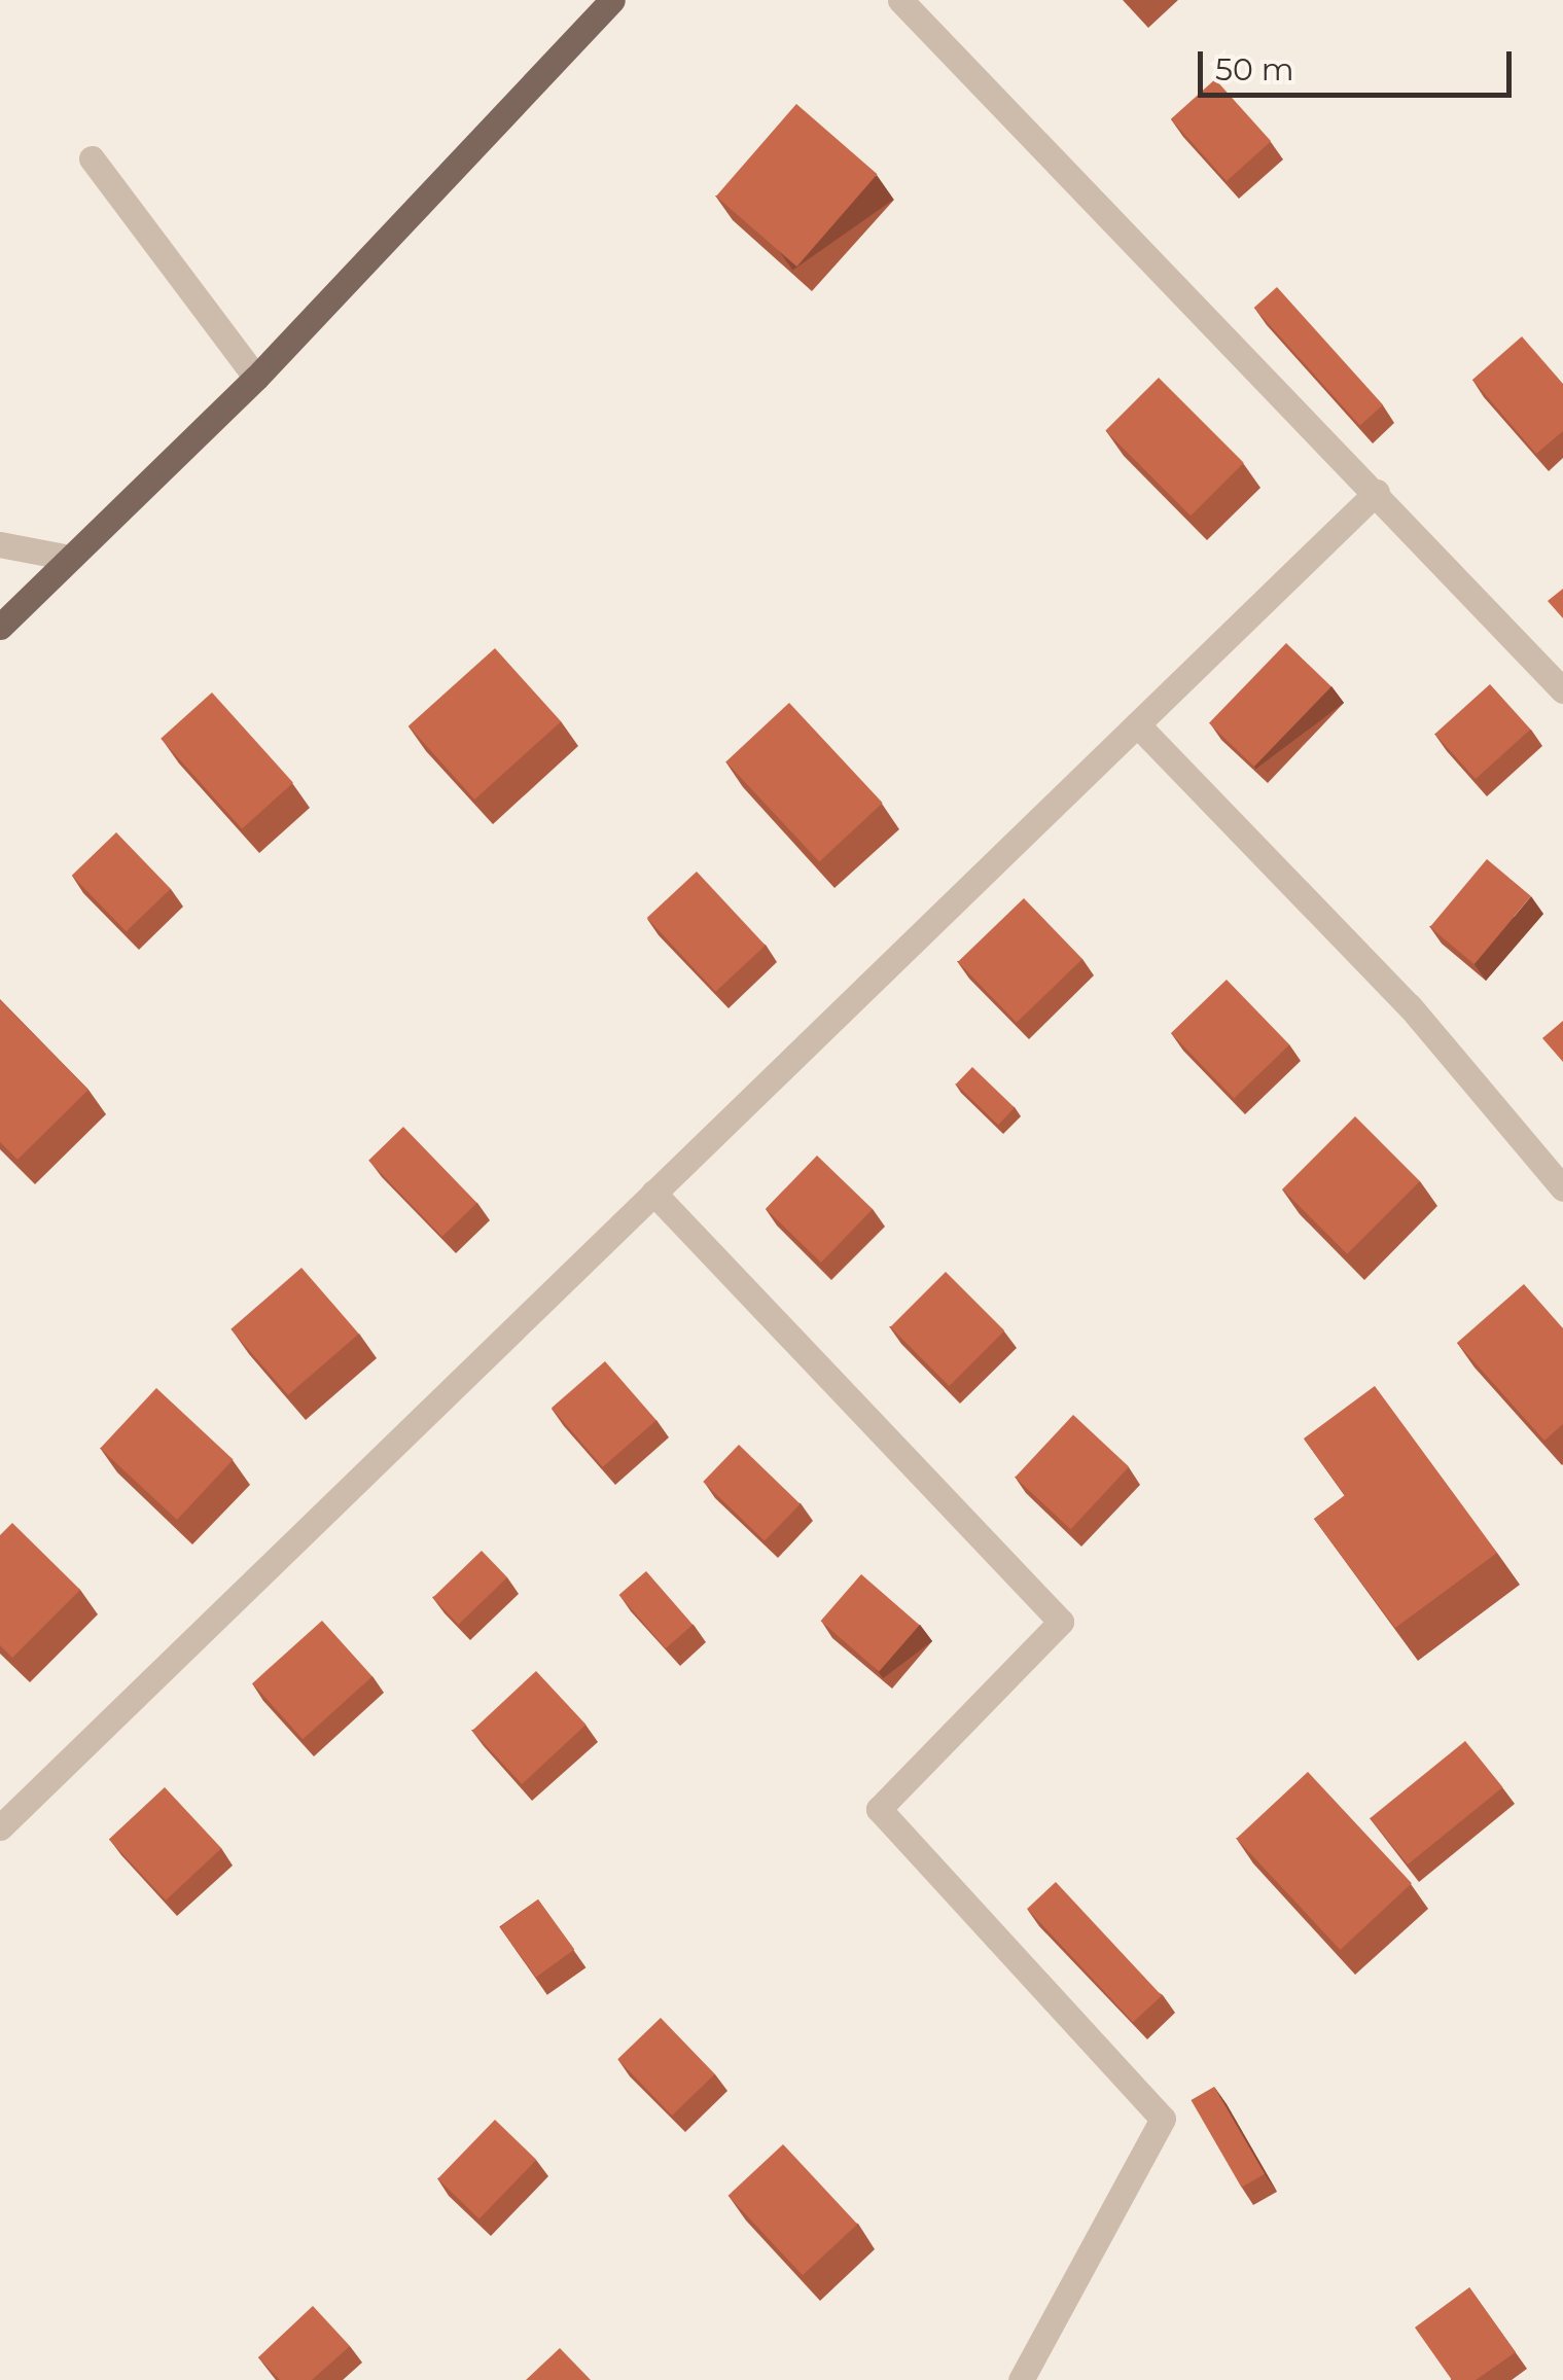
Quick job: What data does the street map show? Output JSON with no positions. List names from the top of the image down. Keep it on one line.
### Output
{"scale_bar":"50 m"}
